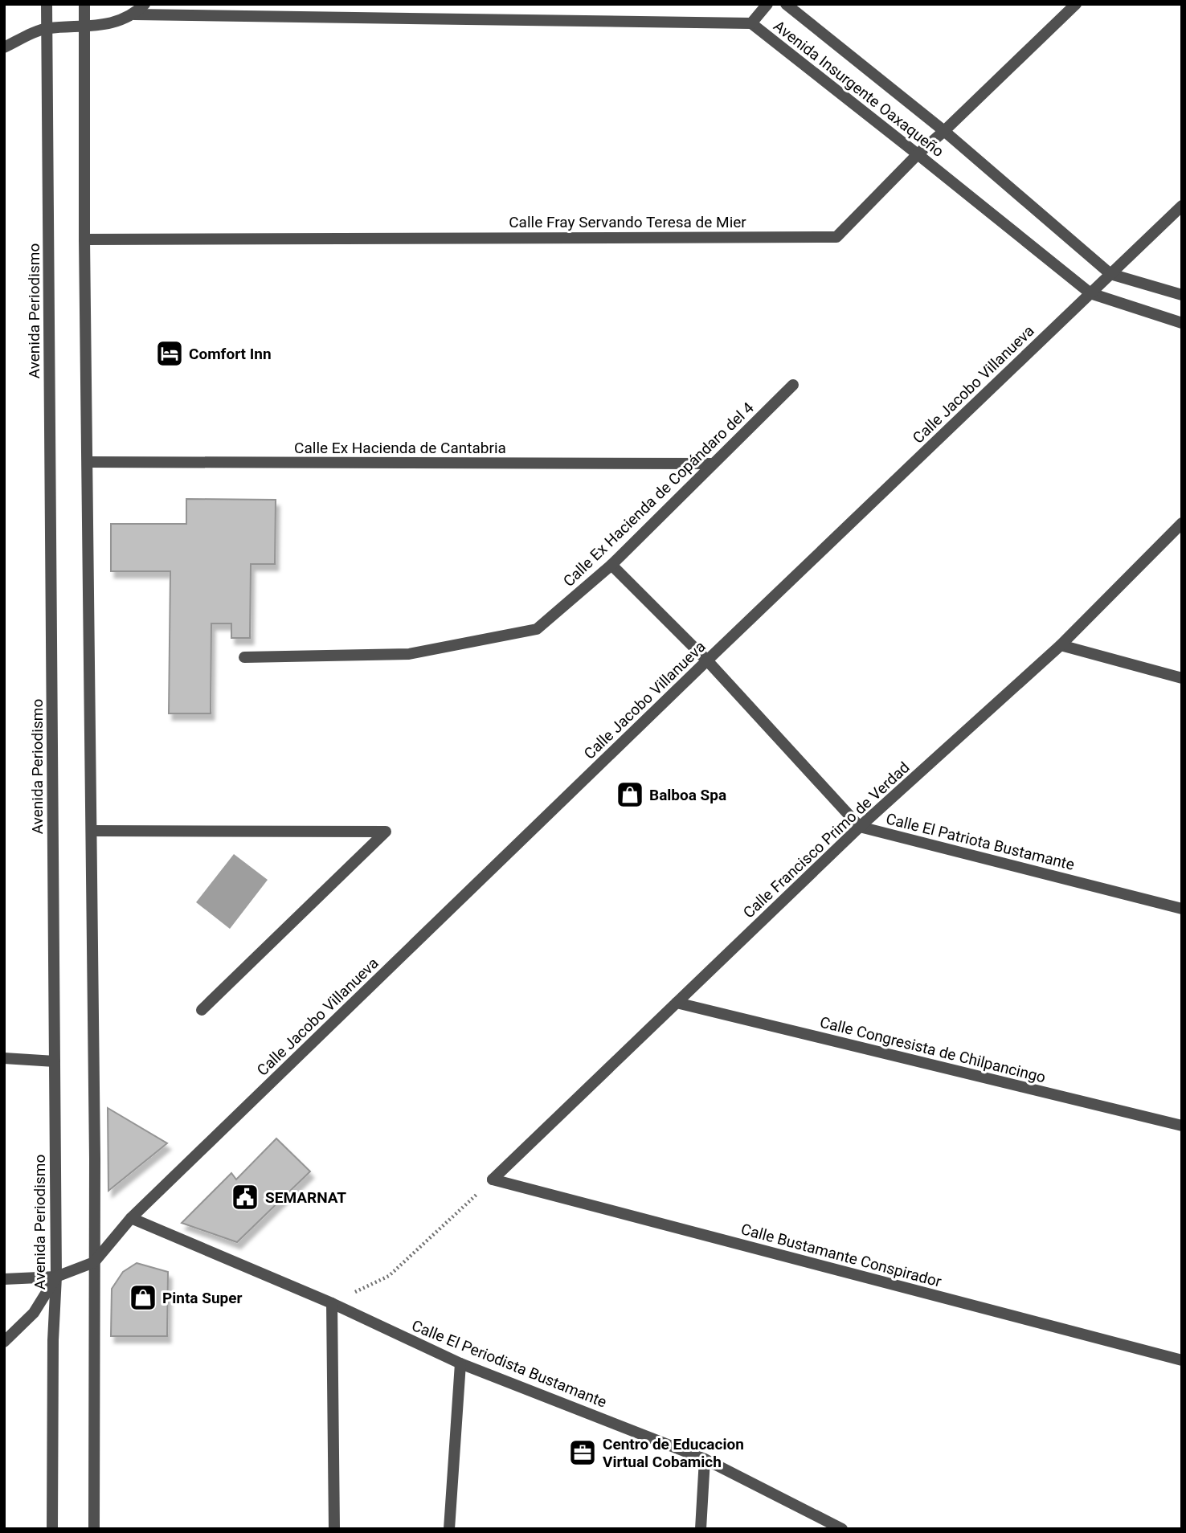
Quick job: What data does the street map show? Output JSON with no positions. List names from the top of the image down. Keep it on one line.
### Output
{"streets":{"street":["Avenida Insurgente Oaxaqueño","Calle Fray Servando Teresa de Mier","Avenida Periodismo","Calle Jacobo Villanueva","Calle Ex Hacienda de Cantabria","Calle Ex Hacienda de Copándaro del 4","Calle Francisco Primo de Verdad","Calle El Patriota Bustamante","Calle Congresista de Chilpancingo","Calle Bustamante Conspirador","Calle El Periodista Bustamante"]},"crossings":[["Avenida Insurgente Oaxaqueño","Calle Fray Servando Teresa de Mier"],["Avenida Insurgente Oaxaqueño","Avenida Periodismo"],["Avenida Insurgente Oaxaqueño","Calle Jacobo Villanueva"],["Calle Jacobo Villanueva","Calle El Periodista Bustamante"],["Calle Ex Hacienda de Cantabria","Calle Ex Hacienda de Copándaro del 4"],["Calle Francisco Primo de Verdad","Calle El Patriota Bustamante"],["Calle Francisco Primo de Verdad","Calle Congresista de Chilpancingo"],["Calle Francisco Primo de Verdad","Calle Bustamante Conspirador"]],"places":{"hotel":["Comfort Inn"],"shop":["Balboa Spa","Pinta Super"],"public building":["SEMARNAT"],"office":["Centro de Educacion Virtual Cobamich"]}}
